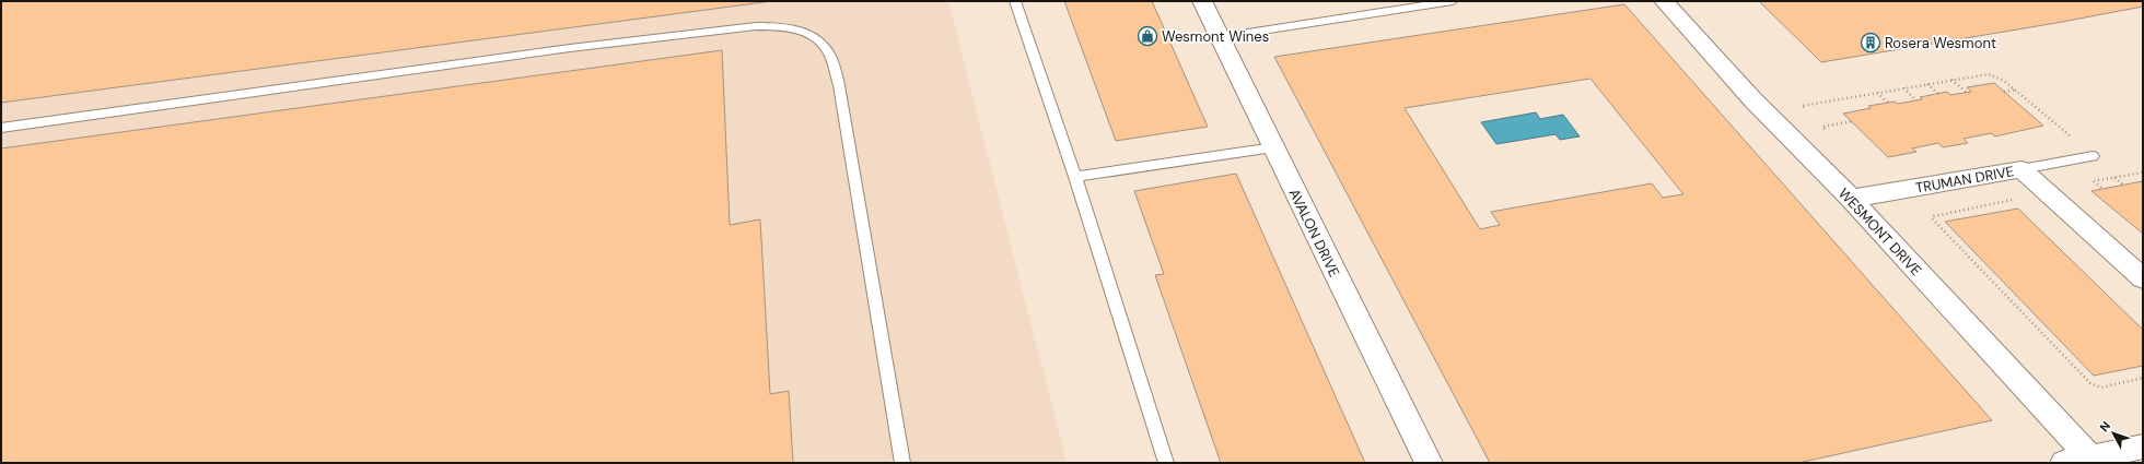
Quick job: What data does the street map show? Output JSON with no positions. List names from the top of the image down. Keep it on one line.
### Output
{"streets":{"street":["TRUMAN DRIVE","WESMONT DRIVE","AVALON DRIVE"]},"crossings":[["TRUMAN DRIVE","WESMONT DRIVE"]],"places":{"shop":["Wesmont Wines"],"building":["Rosera Wesmont"]},"north":"top left"}
